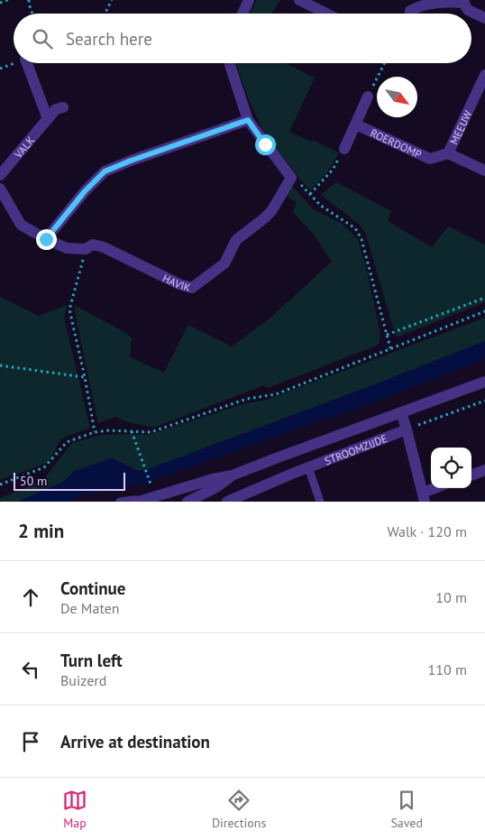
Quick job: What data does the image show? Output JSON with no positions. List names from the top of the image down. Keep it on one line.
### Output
{"streets":{"street":["MEEUW","ROERDOMP","VALK","HAVIK","STROOMZIJDE"]},"crossings":[["MEEUW","ROERDOMP"]],"scale_bar":"50 m","north":"bottom right","page":{"search":"Search here","scale":"50 m","heading":["2 min","Walk · 120 m"],"list":[["Continue","De Maten","10 m"],["Turn left","Buizerd","110 m"],"Arrive at destination"],"nav":["Map","Directions","Saved"]}}
